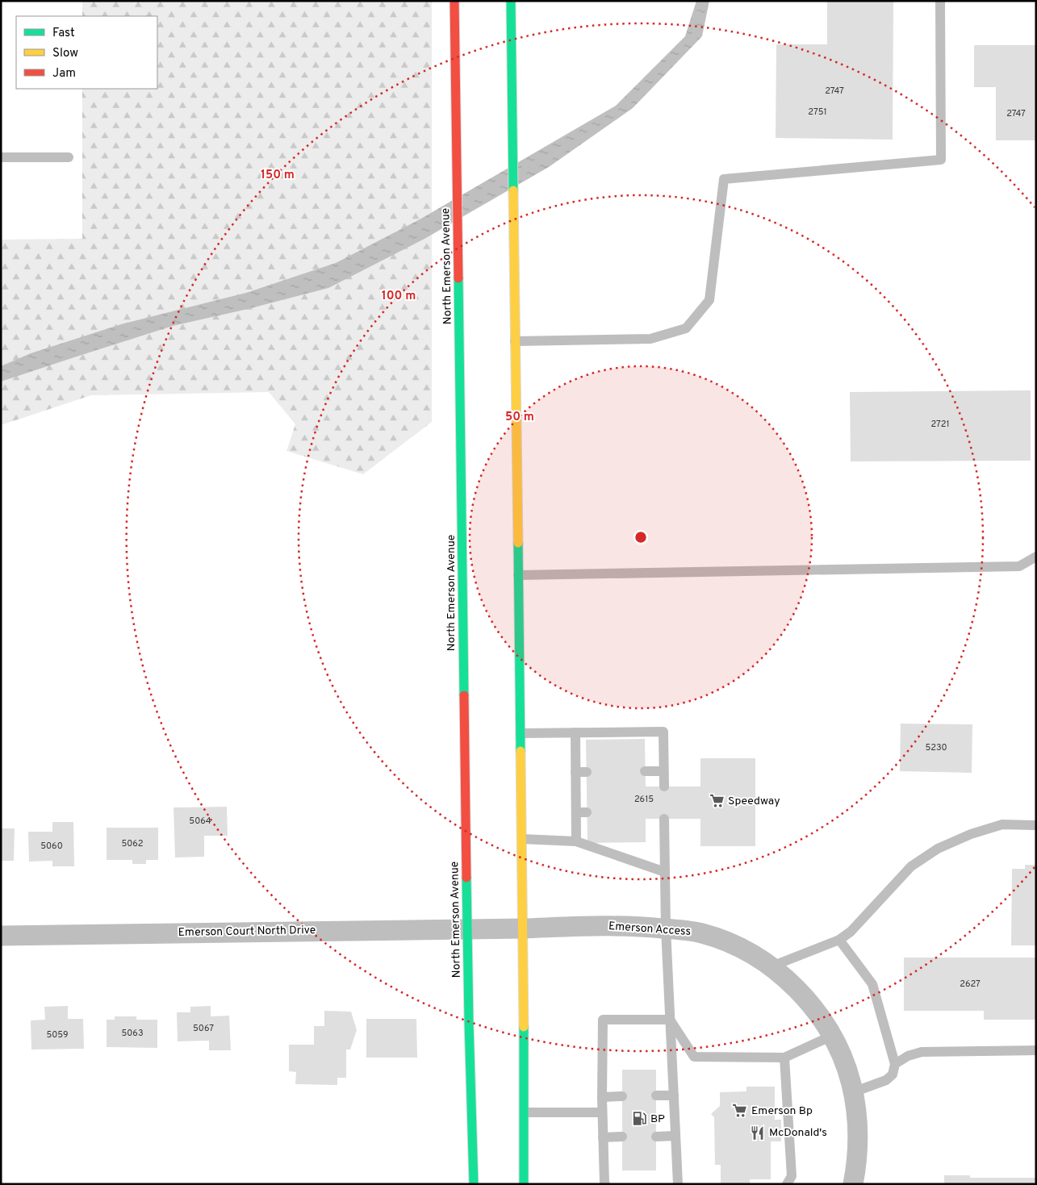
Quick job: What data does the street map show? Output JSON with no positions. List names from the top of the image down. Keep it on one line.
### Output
{"streets":{"main road":["North Emerson Avenue"],"street":["Emerson Access","Emerson Court North Drive"]},"crossings":[["North Emerson Avenue","Emerson Court North Drive"],["Emerson Access","Emerson Court North Drive"]],"places":{"supermarket":["Speedway","Emerson Bp"],"fuel station":["BP"],"restaurant":["McDonald's"]},"house_numbers":["2747","2751","2747","2721","5230","2615","5064","5062","5060","2627","5067","5063","5059"],"legend":["Fast","Slow","Jam"],"rings":["150 m","100 m","50 m"]}
